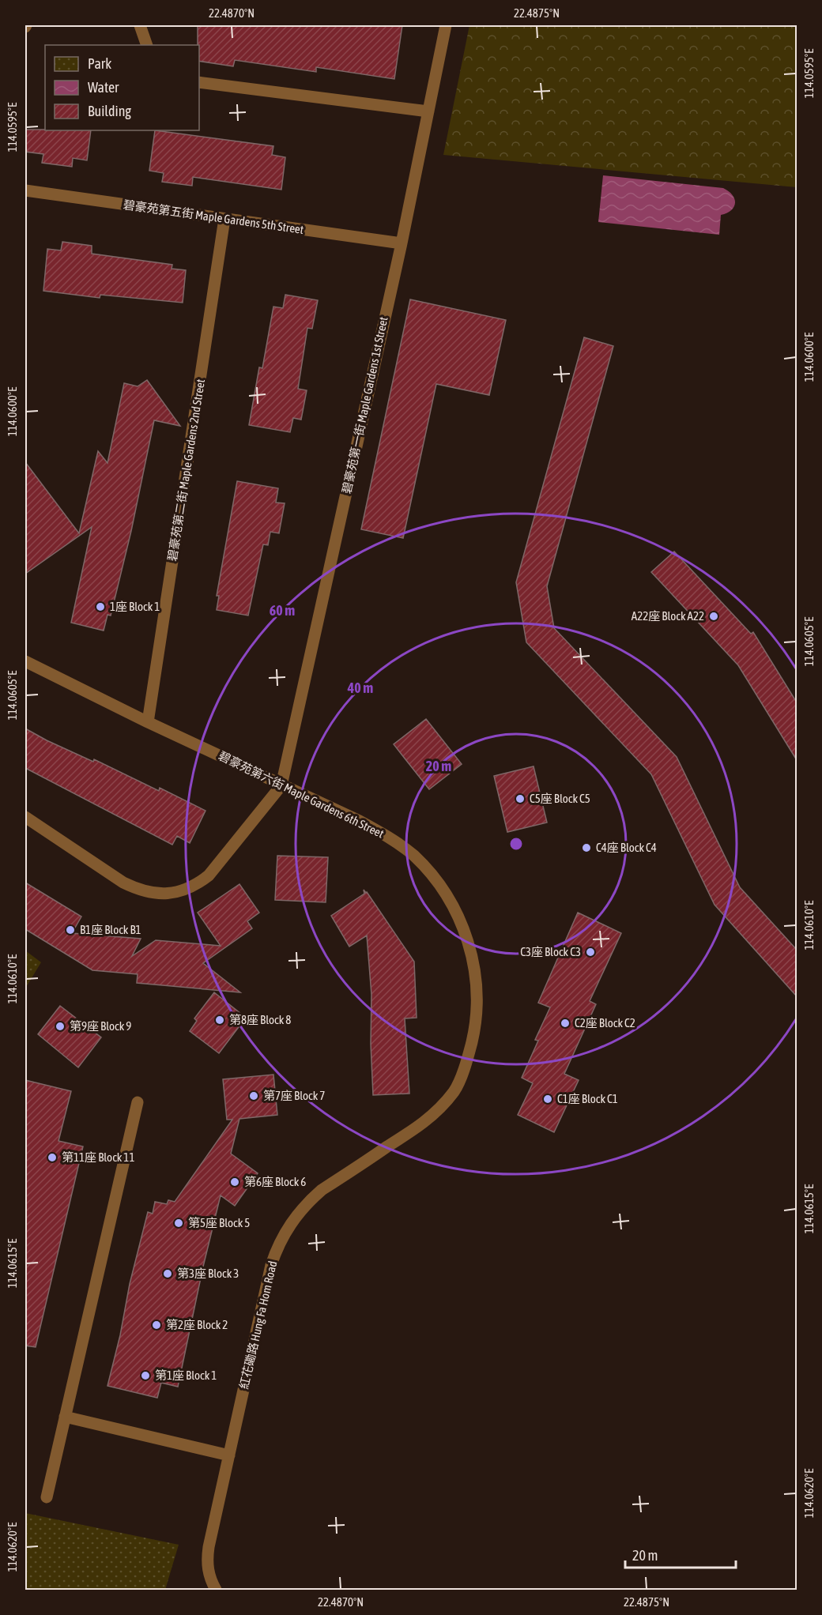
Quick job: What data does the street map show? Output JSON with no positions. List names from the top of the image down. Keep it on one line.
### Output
{"streets":{"lane":["碧豪苑第五街 Maple Gardens 5th Street","碧豪苑第一街 Maple Gardens 1st Street","碧豪苑第二街 Maple Gardens 2nd Street","碧豪苑第六街 Maple Gardens 6th Street","紅花磡路 Hung Fa Hom Road"]},"crossings":[["碧豪苑第五街 Maple Gardens 5th Street","碧豪苑第一街 Maple Gardens 1st Street"],["碧豪苑第五街 Maple Gardens 5th Street","碧豪苑第二街 Maple Gardens 2nd Street"],["碧豪苑第一街 Maple Gardens 1st Street","碧豪苑第六街 Maple Gardens 6th Street"],["碧豪苑第二街 Maple Gardens 2nd Street","碧豪苑第六街 Maple Gardens 6th Street"],["碧豪苑第六街 Maple Gardens 6th Street","紅花磡路 Hung Fa Hom Road"]],"places":["1座 Block 1","A22座 Block A22","C5座 Block C5","C4座 Block C4","B1座 Block B1","C3座 Block C3","第8座 Block 8","C2座 Block C2","第9座 Block 9","第7座 Block 7","C1座 Block C1","第11座 Block 11","第6座 Block 6","第5座 Block 5","第3座 Block 3","第2座 Block 2","第1座 Block 1"],"legend":["Park","Water","Building"],"scale_bar":"20 m","coordinates":["22.4870°N","22.4875°N","114.0595°E","114.0600°E","114.0605°E","114.0610°E","114.0615°E","114.0620°E"],"rings":["60 m","40 m","20 m"]}
